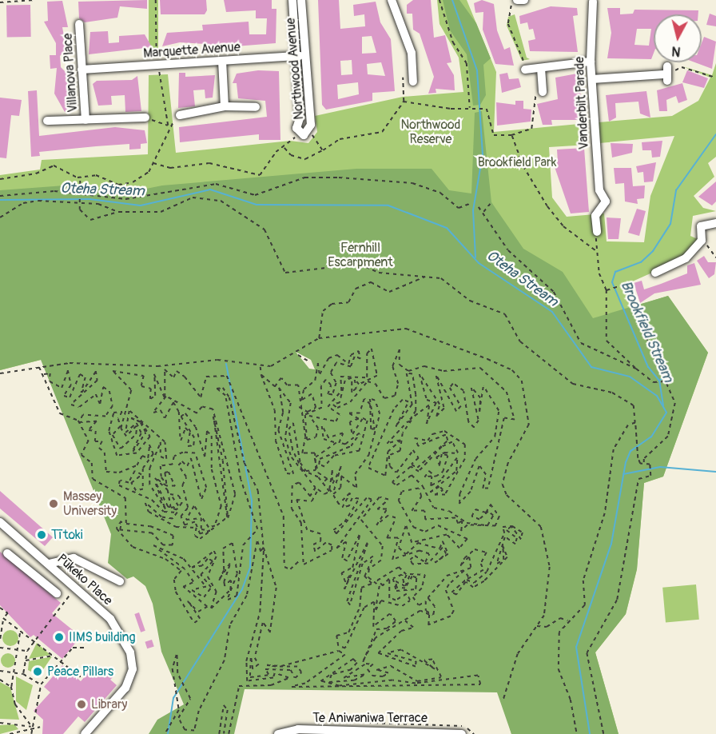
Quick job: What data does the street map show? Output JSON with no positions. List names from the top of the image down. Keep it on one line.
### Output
{"streets":{"street":["Marquette Avenue","Northwood Avenue","Villanova Place","Vanderbilt Parade","Pūkeko Place","Te Aniwaniwa Terrace"]},"crossings":[["Marquette Avenue","Northwood Avenue"],["Marquette Avenue","Villanova Place"]],"water":["Oteha Stream","Brookfield Stream"],"parks":["Northwood Reserve","Brookfield Park","Fernhill Escarpment"],"places":["Massey University","Tītoki","IIMS building","Peace Pillars","Library"],"north":"bottom"}
